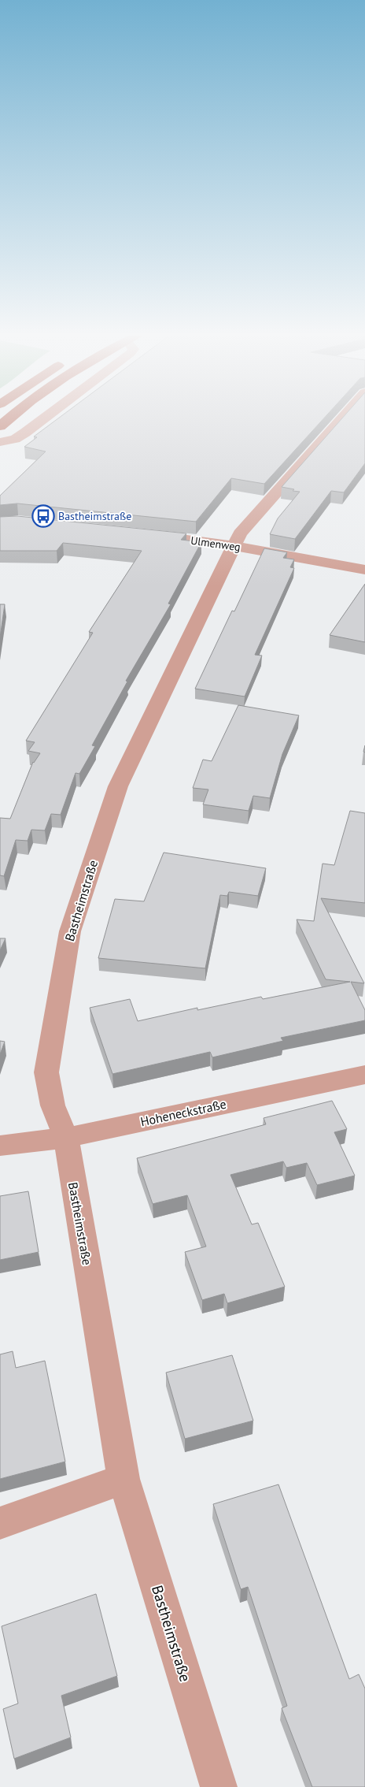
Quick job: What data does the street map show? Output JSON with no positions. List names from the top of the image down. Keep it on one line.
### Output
{"streets":{"street":["Ulmenweg","Bastheimstraße","Hoheneckstraße"]},"crossings":[["Ulmenweg","Bastheimstraße"],["Bastheimstraße","Hoheneckstraße"]],"places":{"bus stop":["Bastheimstraße"]}}
